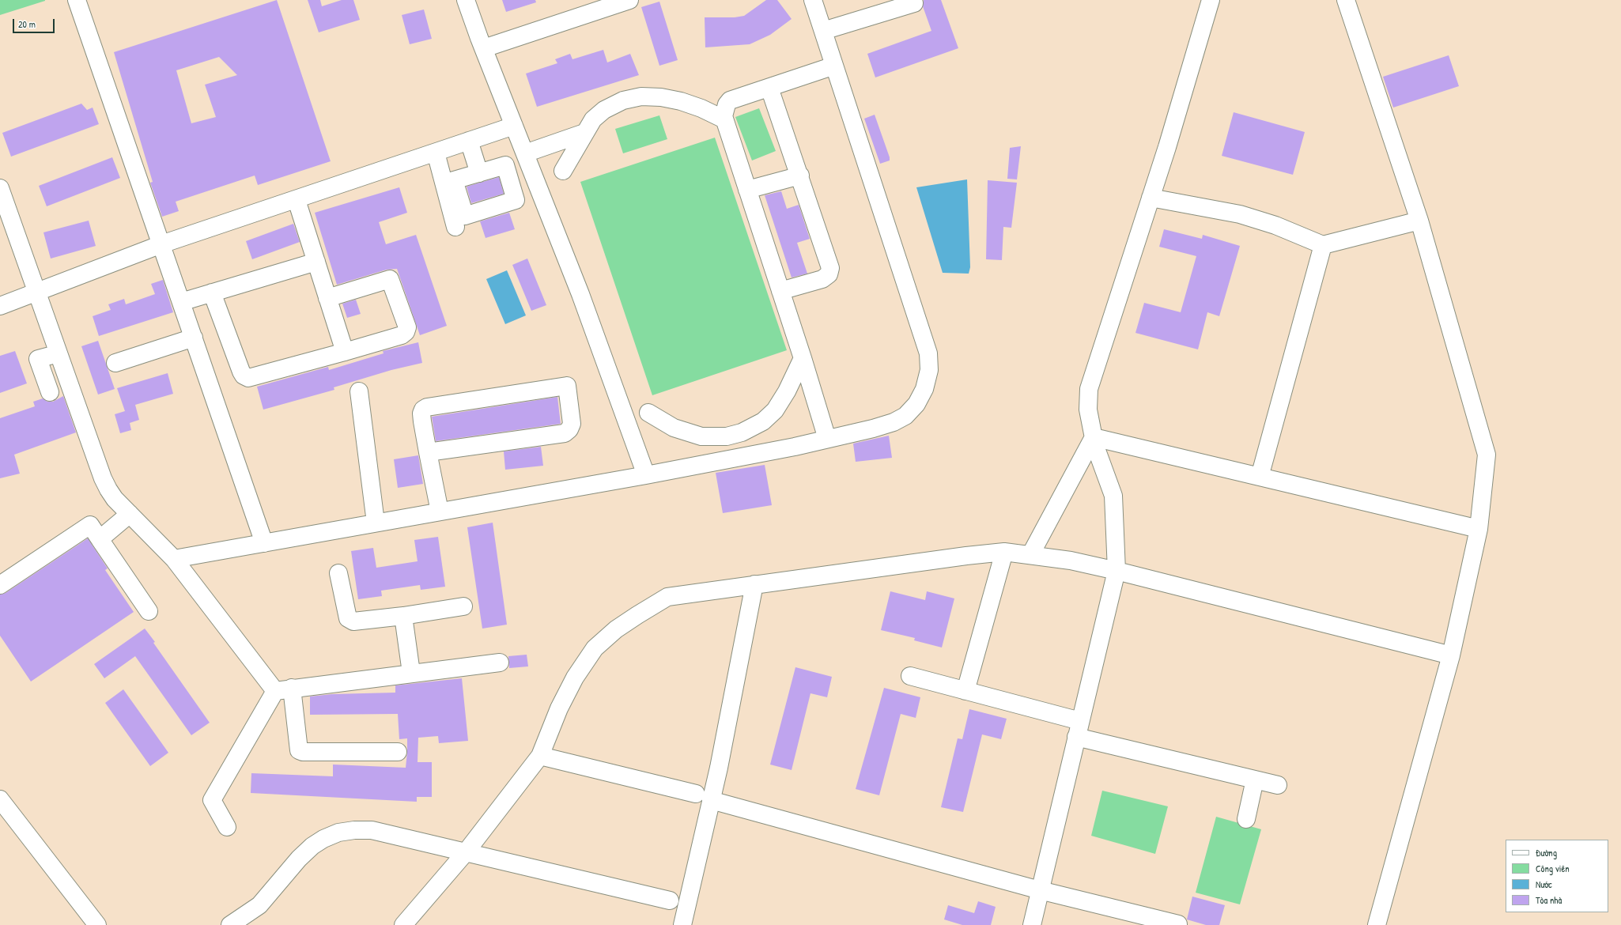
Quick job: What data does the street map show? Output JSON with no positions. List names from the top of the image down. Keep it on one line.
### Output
{"legend":["Đường","Công viên","Nước","Tòa nhà"],"scale_bar":"20 m"}
